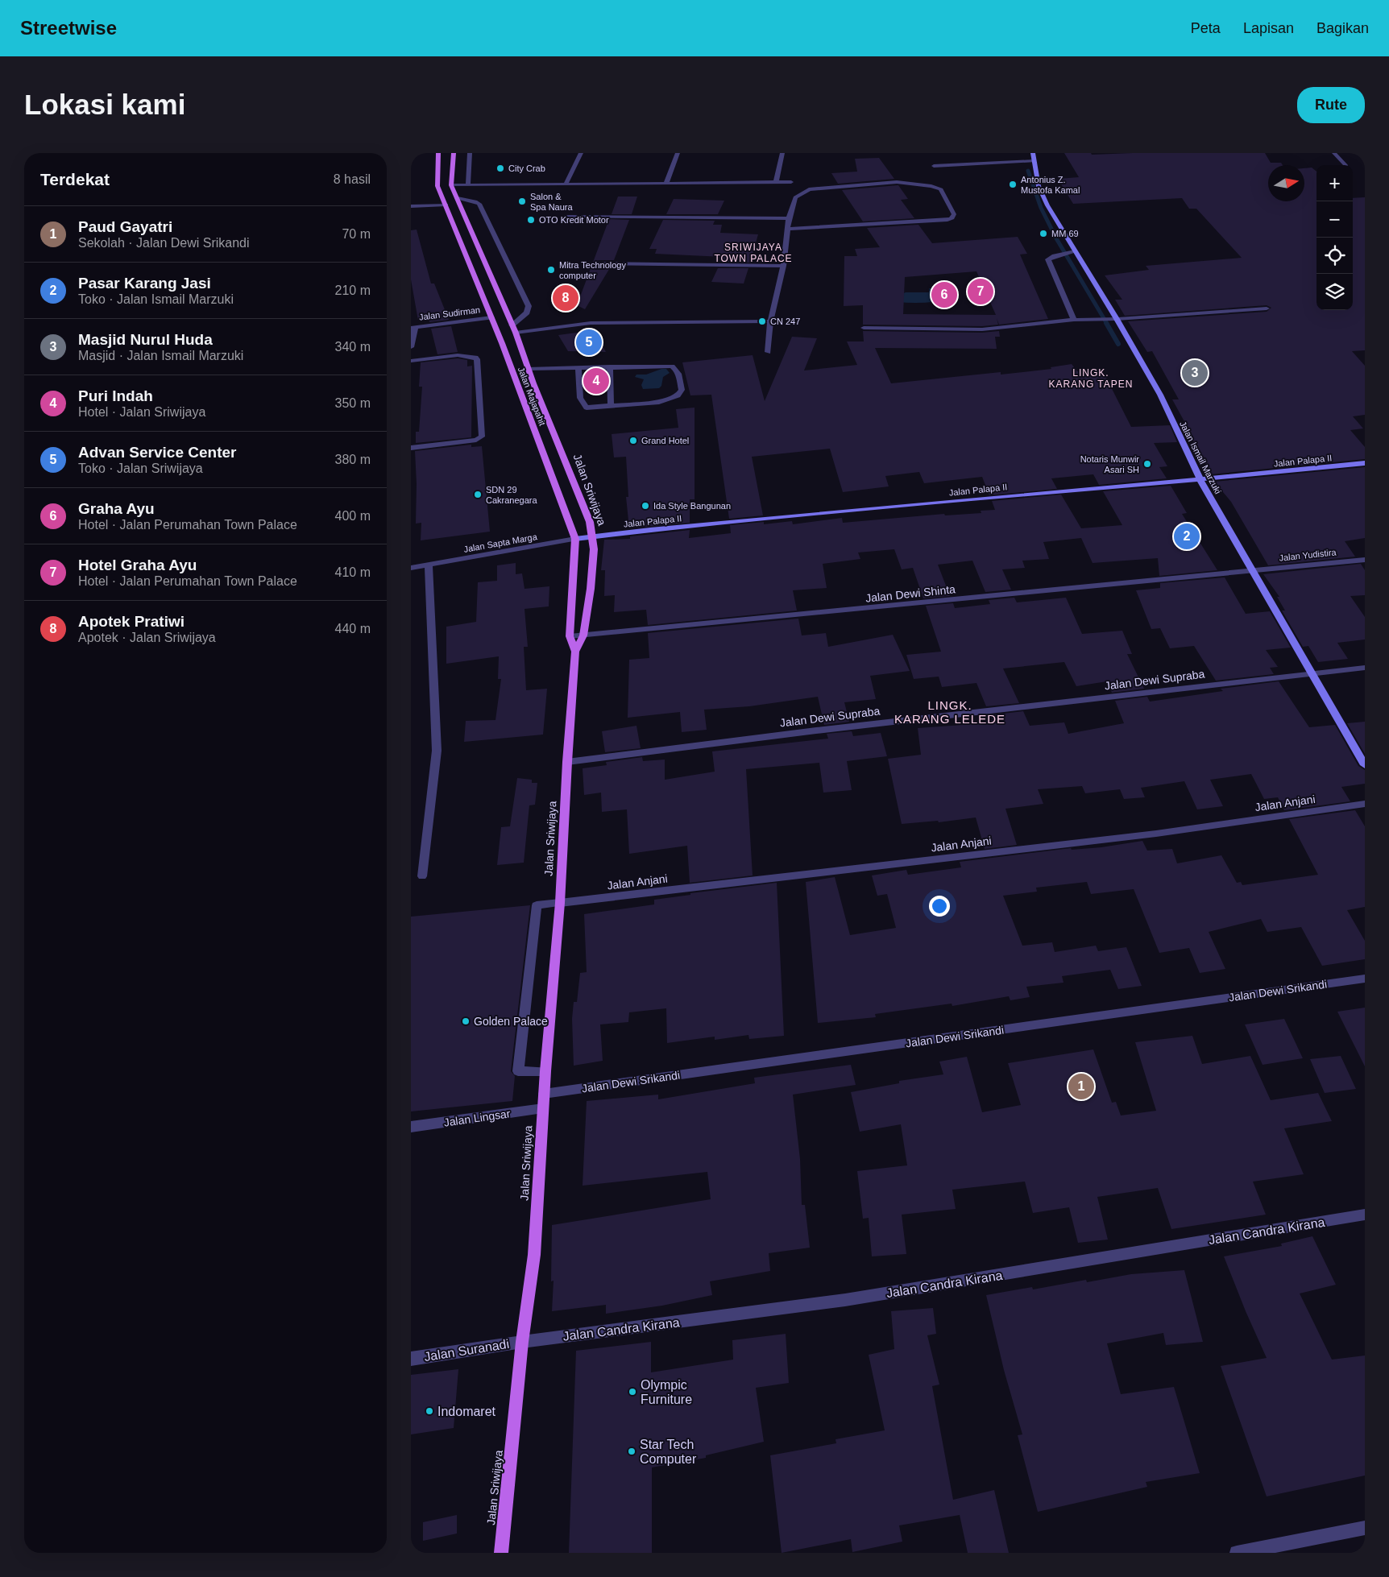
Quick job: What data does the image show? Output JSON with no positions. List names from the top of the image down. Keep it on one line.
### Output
{"streets":{"main road":["Jalan Majapahit","Jalan Sriwijaya"],"street":["Jalan Sudirman","Jalan Ismail Marzuki","Jalan Palapa II","Jalan Sapta Marga","Jalan Yudistira","Jalan Dewi Shinta","Jalan Dewi Supraba","Jalan Anjani","Jalan Dewi Srikandi","Jalan Lingsar","Jalan Candra Kirana","Jalan Suranadi"]},"crossings":[["Jalan Sudirman","Jalan Majapahit"],["Jalan Majapahit","Jalan Sriwijaya"],["Jalan Majapahit","Jalan Sapta Marga"],["Jalan Majapahit","Jalan Dewi Shinta"],["Jalan Ismail Marzuki","Jalan Palapa II"],["Jalan Ismail Marzuki","Jalan Yudistira"],["Jalan Ismail Marzuki","Jalan Dewi Shinta"],["Jalan Ismail Marzuki","Jalan Dewi Supraba"],["Jalan Palapa II","Jalan Sriwijaya"],["Jalan Palapa II","Jalan Sapta Marga"],["Jalan Sriwijaya","Jalan Sapta Marga"],["Jalan Sriwijaya","Jalan Dewi Shinta"],["Jalan Sriwijaya","Jalan Dewi Supraba"],["Jalan Sriwijaya","Jalan Anjani"],["Jalan Sriwijaya","Jalan Dewi Srikandi"],["Jalan Sriwijaya","Jalan Lingsar"],["Jalan Sriwijaya","Jalan Candra Kirana"],["Jalan Sriwijaya","Jalan Suranadi"],["Jalan Yudistira","Jalan Dewi Shinta"],["Jalan Candra Kirana","Jalan Suranadi"]],"districts":["SRIWIJAYA TOWN PALACE","LINGK. KARANG TAPEN","LINGK. KARANG LELEDE"],"places":["City Crab","Antonius Z. Mustofa Kamal","Salon & Spa Naura","OTO Kredit Motor","MM 69","Mitra Technology computer","CN 247","Grand Hotel","Notaris Munwir Asari SH","SDN 29 Cakranegara","Ida Style Bangunan","Golden Palace","Olympic Furniture","Indomaret","Star Tech Computer"],"north":"right","page":{"header":"Streetwise","nav":["Peta","Lapisan","Bagikan"],"buttons":"Rute","title":"Lokasi kami","heading":["Terdekat","8 hasil"],"map_buttons":["+","−"],"list":[{"mark":"1","name":"Paud Gayatri","note":"Sekolah · Jalan Dewi Srikandi","value":"70 m"},{"mark":"2","name":"Pasar Karang Jasi","note":"Toko · Jalan Ismail Marzuki","value":"210 m"},{"mark":"3","name":"Masjid Nurul Huda","note":"Masjid · Jalan Ismail Marzuki","value":"340 m"},{"mark":"4","name":"Puri Indah","note":"Hotel · Jalan Sriwijaya","value":"350 m"},{"mark":"5","name":"Advan Service Center","note":"Toko · Jalan Sriwijaya","value":"380 m"},{"mark":"6","name":"Graha Ayu","note":"Hotel · Jalan Perumahan Town Palace","value":"400 m"},{"mark":"7","name":"Hotel Graha Ayu","note":"Hotel · Jalan Perumahan Town Palace","value":"410 m"},{"mark":"8","name":"Apotek Pratiwi","note":"Apotek · Jalan Sriwijaya","value":"440 m"}],"pins":["7","6","8","5","3","4","2","1"]}}
